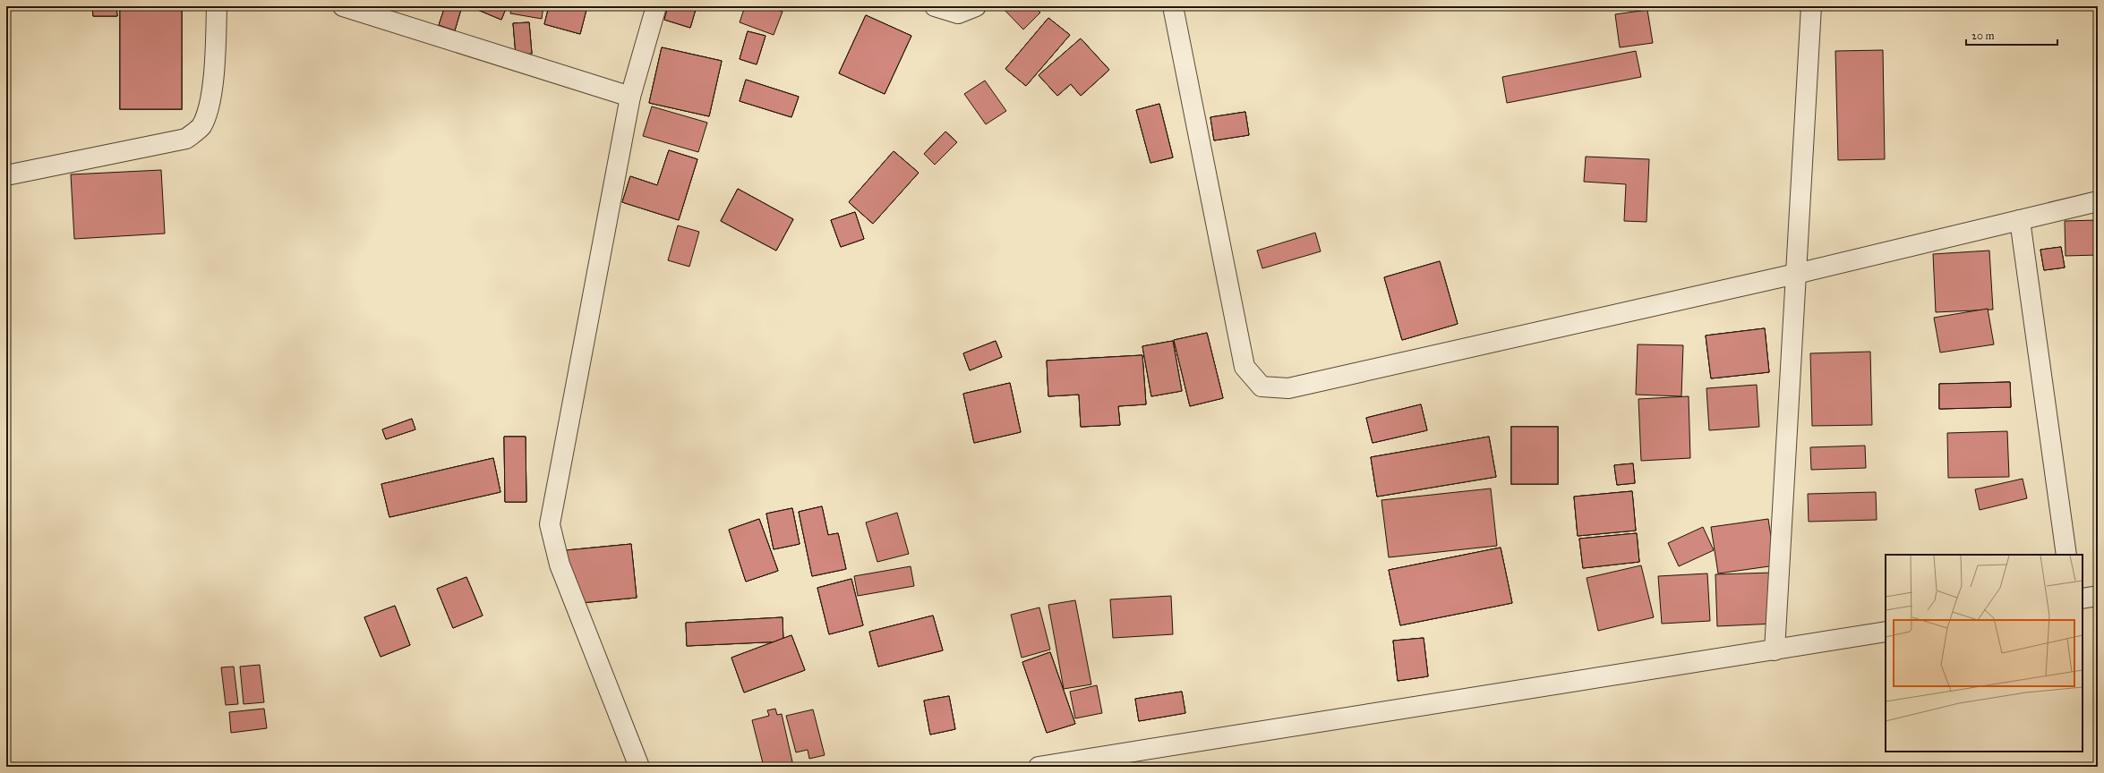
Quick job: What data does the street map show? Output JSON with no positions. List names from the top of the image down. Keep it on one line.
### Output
{"scale_bar":"20 m"}
